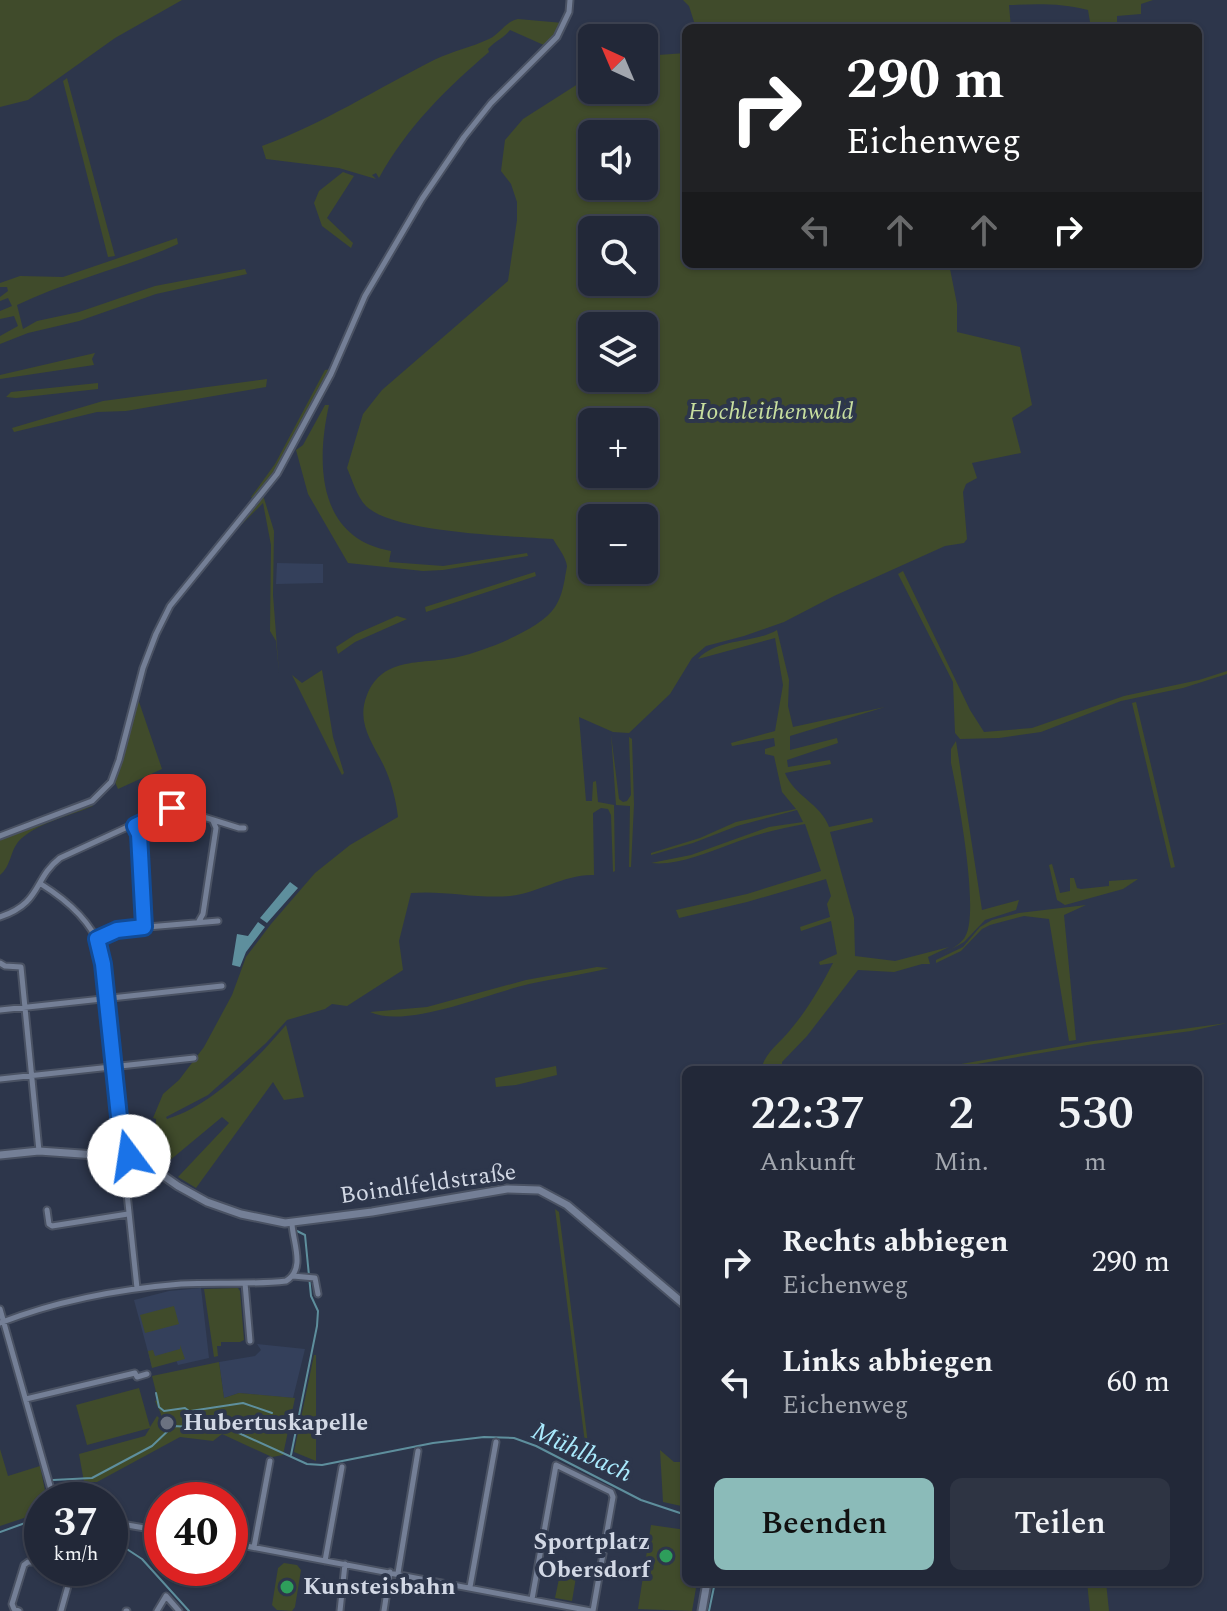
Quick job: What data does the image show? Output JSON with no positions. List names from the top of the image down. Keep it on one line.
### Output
{"streets":{"street":["Boindlfeldstraße"]},"water":["Mühlbach"],"parks":["Hochleithenwald"],"places":["Hubertuskapelle","Sportplatz Obersdorf","Kunsteisbahn"],"north":"top left","page":{"map_buttons":["+","−"],"turn":["290 m","Eichenweg"],"eta":["22:37","Ankunft","2","Min.","530","m"],"list":[{"name":"Rechts abbiegen","note":"Eichenweg","value":"290 m"},{"name":"Links abbiegen","note":"Eichenweg","value":"60 m"}],"buttons":["Beenden","Teilen"],"speed":"37 km/h","limit":"40"}}
